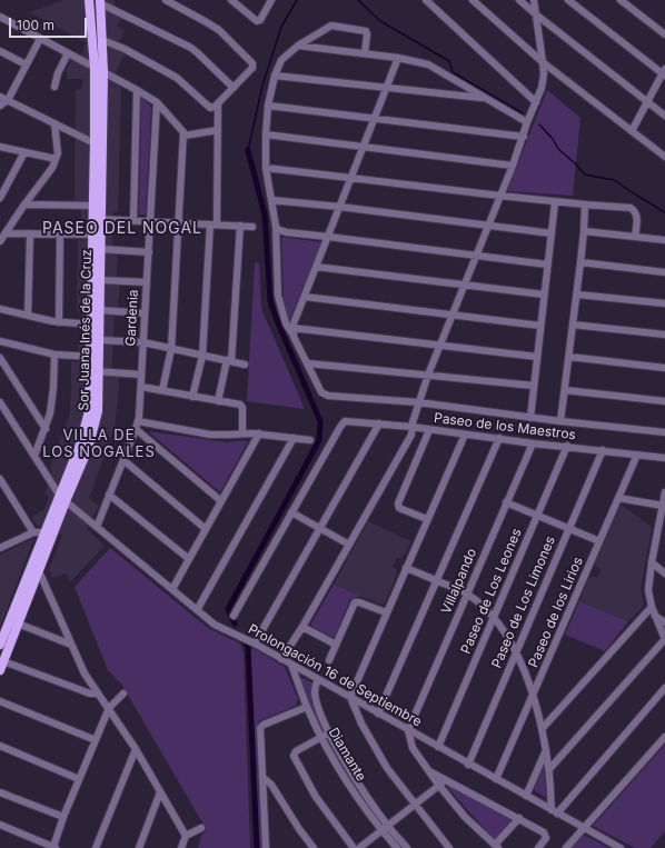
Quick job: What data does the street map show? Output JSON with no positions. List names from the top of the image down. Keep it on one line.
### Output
{"streets":{"main road":["Sor Juana Inés de la Cruz"],"street":["Gardenia","Paseo de los Maestros","Villalpando","Paseo de Los Leones","Paseo de Los Limones","Paseo de los Lirios","Prolongación 16 de Septiembre","Diamante"]},"crossings":[["Gardenia","Prolongación 16 de Septiembre"],["Sor Juana Inés de la Cruz","Prolongación 16 de Septiembre"],["Paseo de los Maestros","Villalpando"],["Paseo de los Maestros","Paseo de Los Leones"],["Paseo de los Maestros","Paseo de Los Limones"],["Paseo de los Maestros","Paseo de los Lirios"],["Villalpando","Prolongación 16 de Septiembre"],["Paseo de Los Leones","Prolongación 16 de Septiembre"],["Paseo de Los Limones","Prolongación 16 de Septiembre"],["Paseo de los Lirios","Prolongación 16 de Septiembre"],["Prolongación 16 de Septiembre","Diamante"]],"districts":["PASEO DEL NOGAL","VILLA DE LOS NOGALES"],"scale_bar":"100 m"}
